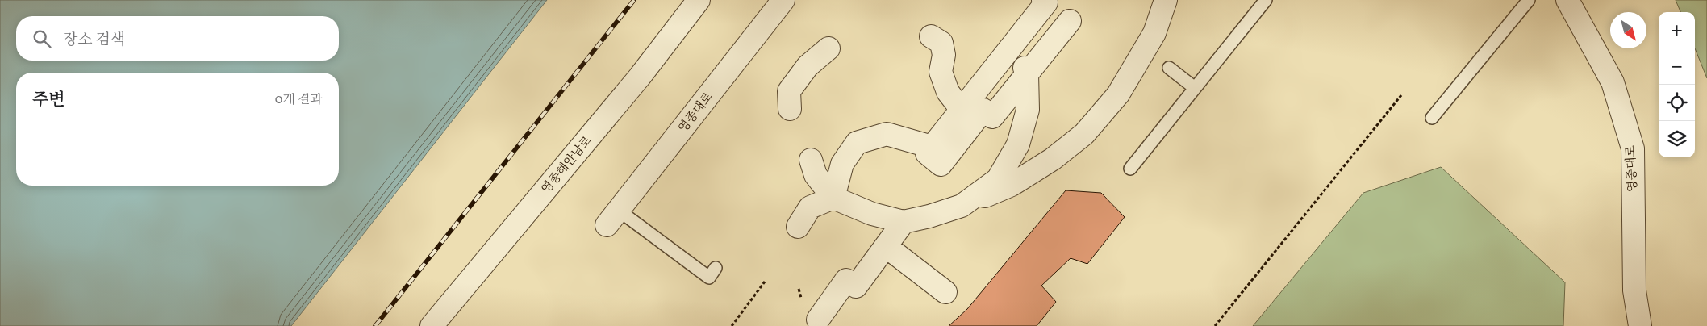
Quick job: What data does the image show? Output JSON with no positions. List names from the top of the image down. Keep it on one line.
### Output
{"streets":{"street":["영종대로","영종해안남로"]},"north":"bottom right","page":{"map_buttons":["+","−"],"search":"장소 검색","heading":["주변","0개 결과"]}}
